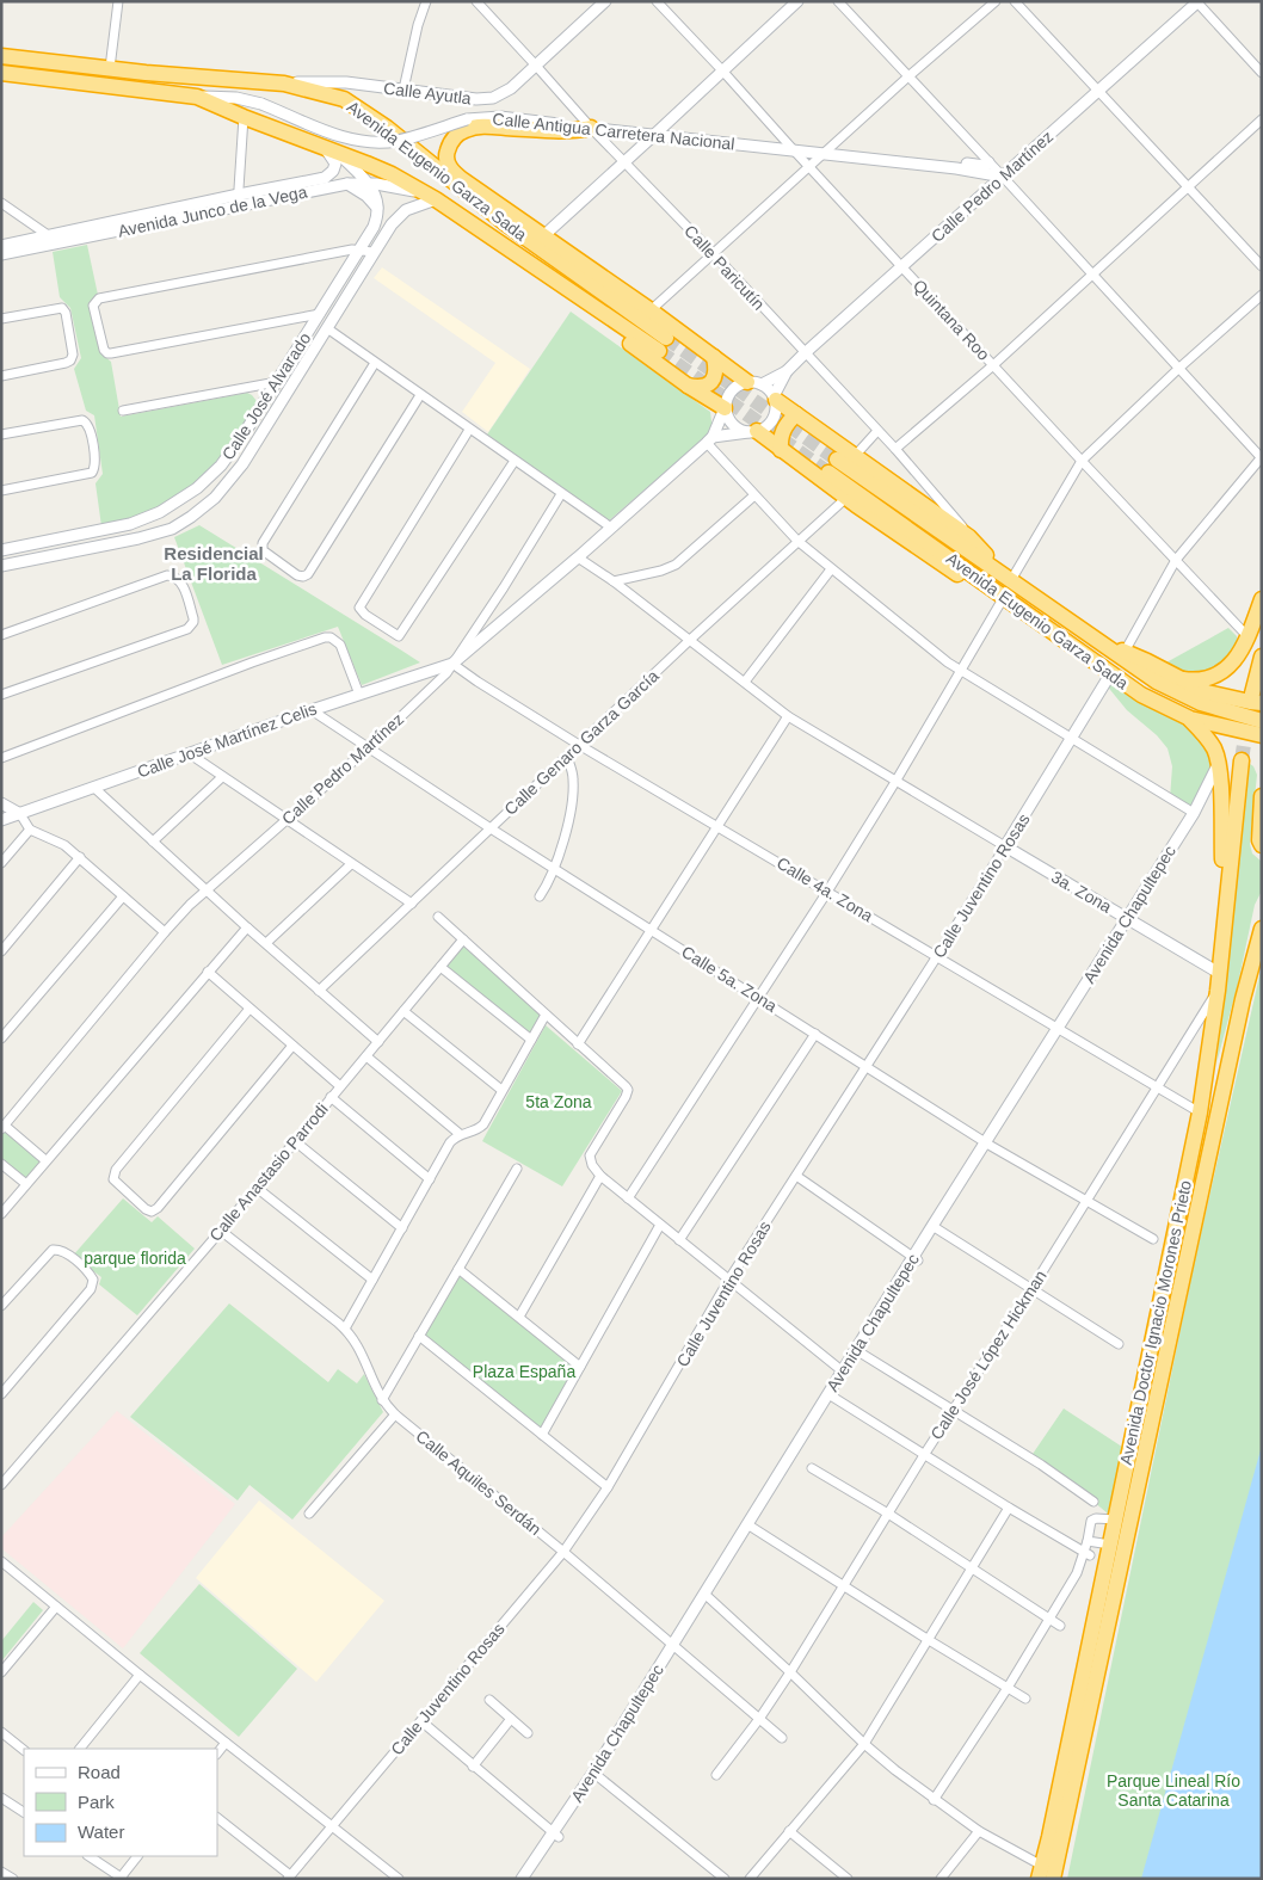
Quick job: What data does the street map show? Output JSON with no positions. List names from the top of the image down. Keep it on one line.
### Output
{"streets":{"highway":["Avenida Eugenio Garza Sada","Avenida Doctor Ignacio Morones Prieto"],"street":["Calle Ayutla","Calle Antigua Carretera Nacional","Calle Pedro Martínez","Avenida Junco de la Vega","Calle Paricutín","Quintana Roo","Calle José Alvarado","Calle José Martínez Celis","Calle Genaro Garza García","Calle Juventino Rosas","Calle 4a. Zona","3a. Zona","Avenida Chapultepec","Calle 5a. Zona","Calle Anastasio Parrodi","Calle José López Hickman","Calle Aquiles Serdán"]},"crossings":[["Calle Ayutla","Avenida Eugenio Garza Sada"],["Calle Ayutla","Calle Paricutín"],["Calle Antigua Carretera Nacional","Avenida Eugenio Garza Sada"],["Calle Antigua Carretera Nacional","Calle Pedro Martínez"],["Calle Antigua Carretera Nacional","Calle Paricutín"],["Calle Antigua Carretera Nacional","Quintana Roo"],["Avenida Eugenio Garza Sada","Avenida Junco de la Vega"],["Avenida Eugenio Garza Sada","Calle José Alvarado"],["Avenida Eugenio Garza Sada","Calle Juventino Rosas"],["Calle Pedro Martínez","Calle Paricutín"],["Calle Pedro Martínez","Quintana Roo"],["Calle Pedro Martínez","Calle José Martínez Celis"],["Calle Pedro Martínez","Calle 4a. Zona"],["Calle Pedro Martínez","Calle 5a. Zona"],["Avenida Junco de la Vega","Calle José Alvarado"],["Calle José Martínez Celis","Calle 4a. Zona"],["Calle José Martínez Celis","Calle 5a. Zona"],["Calle Genaro Garza García","Calle 4a. Zona"],["Calle Genaro Garza García","Calle 5a. Zona"],["Calle Juventino Rosas","Calle 4a. Zona"],["Calle Juventino Rosas","3a. Zona"],["Calle Juventino Rosas","Calle 5a. Zona"],["Calle Juventino Rosas","Calle Aquiles Serdán"],["Calle 4a. Zona","Avenida Chapultepec"],["Calle 4a. Zona","Avenida Doctor Ignacio Morones Prieto"],["Calle 4a. Zona","Calle José López Hickman"],["3a. Zona","Avenida Chapultepec"],["3a. Zona","Avenida Doctor Ignacio Morones Prieto"],["Avenida Chapultepec","Calle 5a. Zona"],["Avenida Chapultepec","Calle Aquiles Serdán"],["Calle 5a. Zona","Calle José López Hickman"],["Calle Anastasio Parrodi","Calle Aquiles Serdán"],["Avenida Doctor Ignacio Morones Prieto","Calle José López Hickman"],["Calle José López Hickman","Calle Aquiles Serdán"]],"districts":["Residencial La Florida"],"parks":["5ta Zona","parque florida","Plaza España","Parque Lineal Río Santa Catarina"],"legend":["Road","Park","Water"]}
